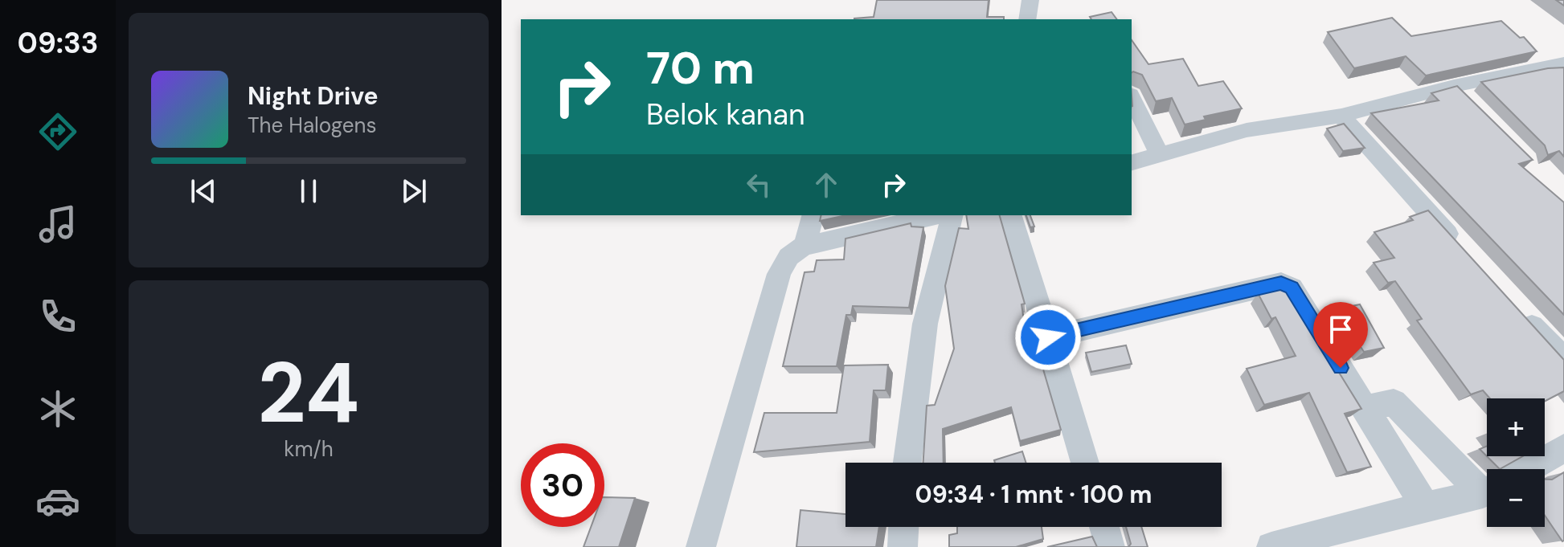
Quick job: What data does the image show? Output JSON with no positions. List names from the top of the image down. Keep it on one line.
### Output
{"page":{"tabs":"09:33","turn":["70 m","Belok kanan"],"song":["Night Drive","The Halogens"],"tile":["24","km/h"],"map_buttons":["+","−"],"limit":"30","trip":"09:34 · 1 mnt · 100 m"}}
